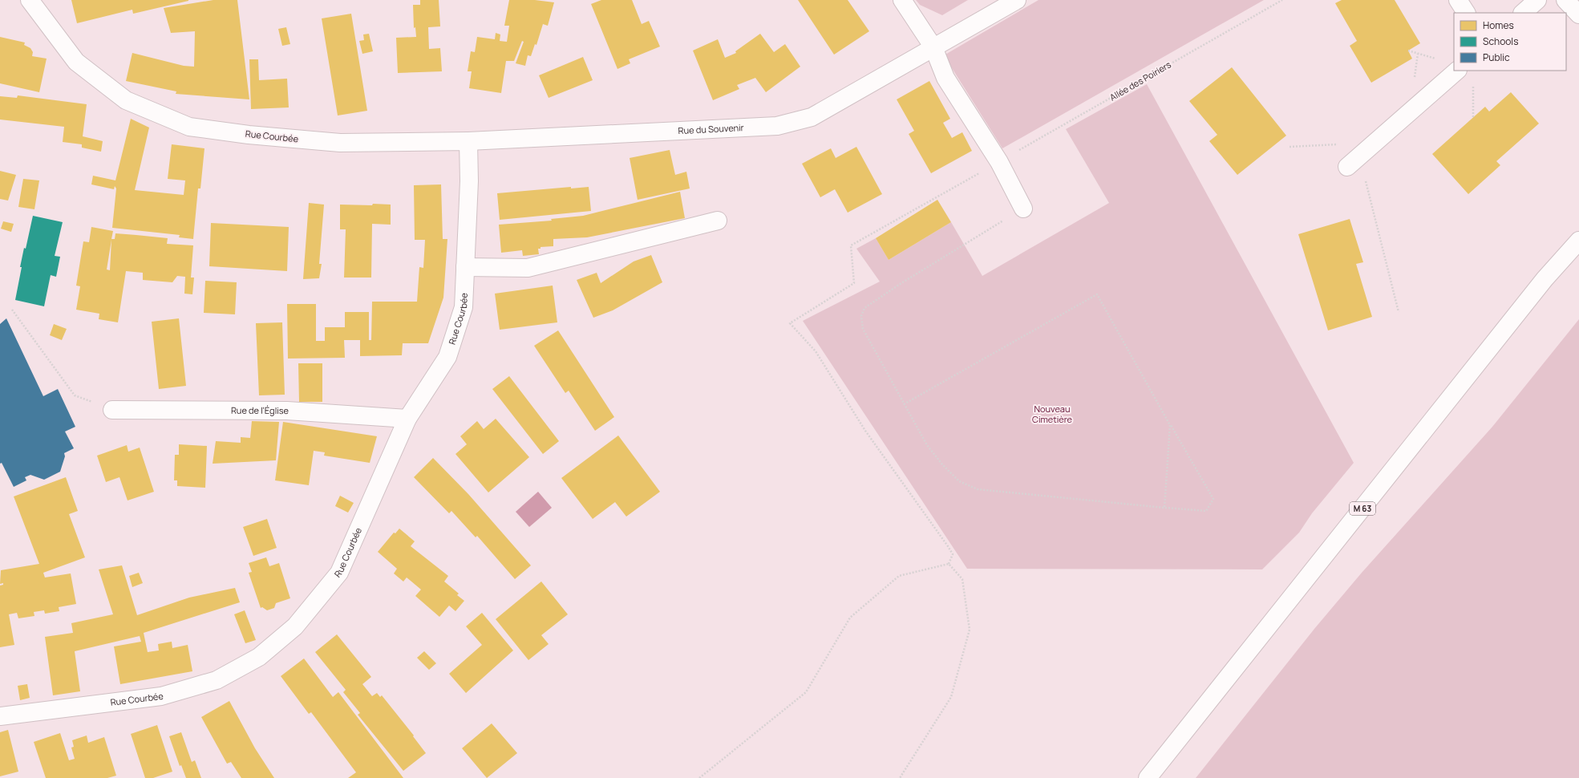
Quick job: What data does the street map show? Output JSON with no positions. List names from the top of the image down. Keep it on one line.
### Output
{"streets":{"street":["Rue du Souvenir","Rue Courbée","Rue de l'Église","M 63"],"path":["Allée des Poiriers"]},"crossings":[["Rue du Souvenir","Rue Courbée"],["Rue Courbée","Rue de l'Église"]],"parks":["Nouveau Cimetière"],"legend":["Homes","Schools","Public"]}
